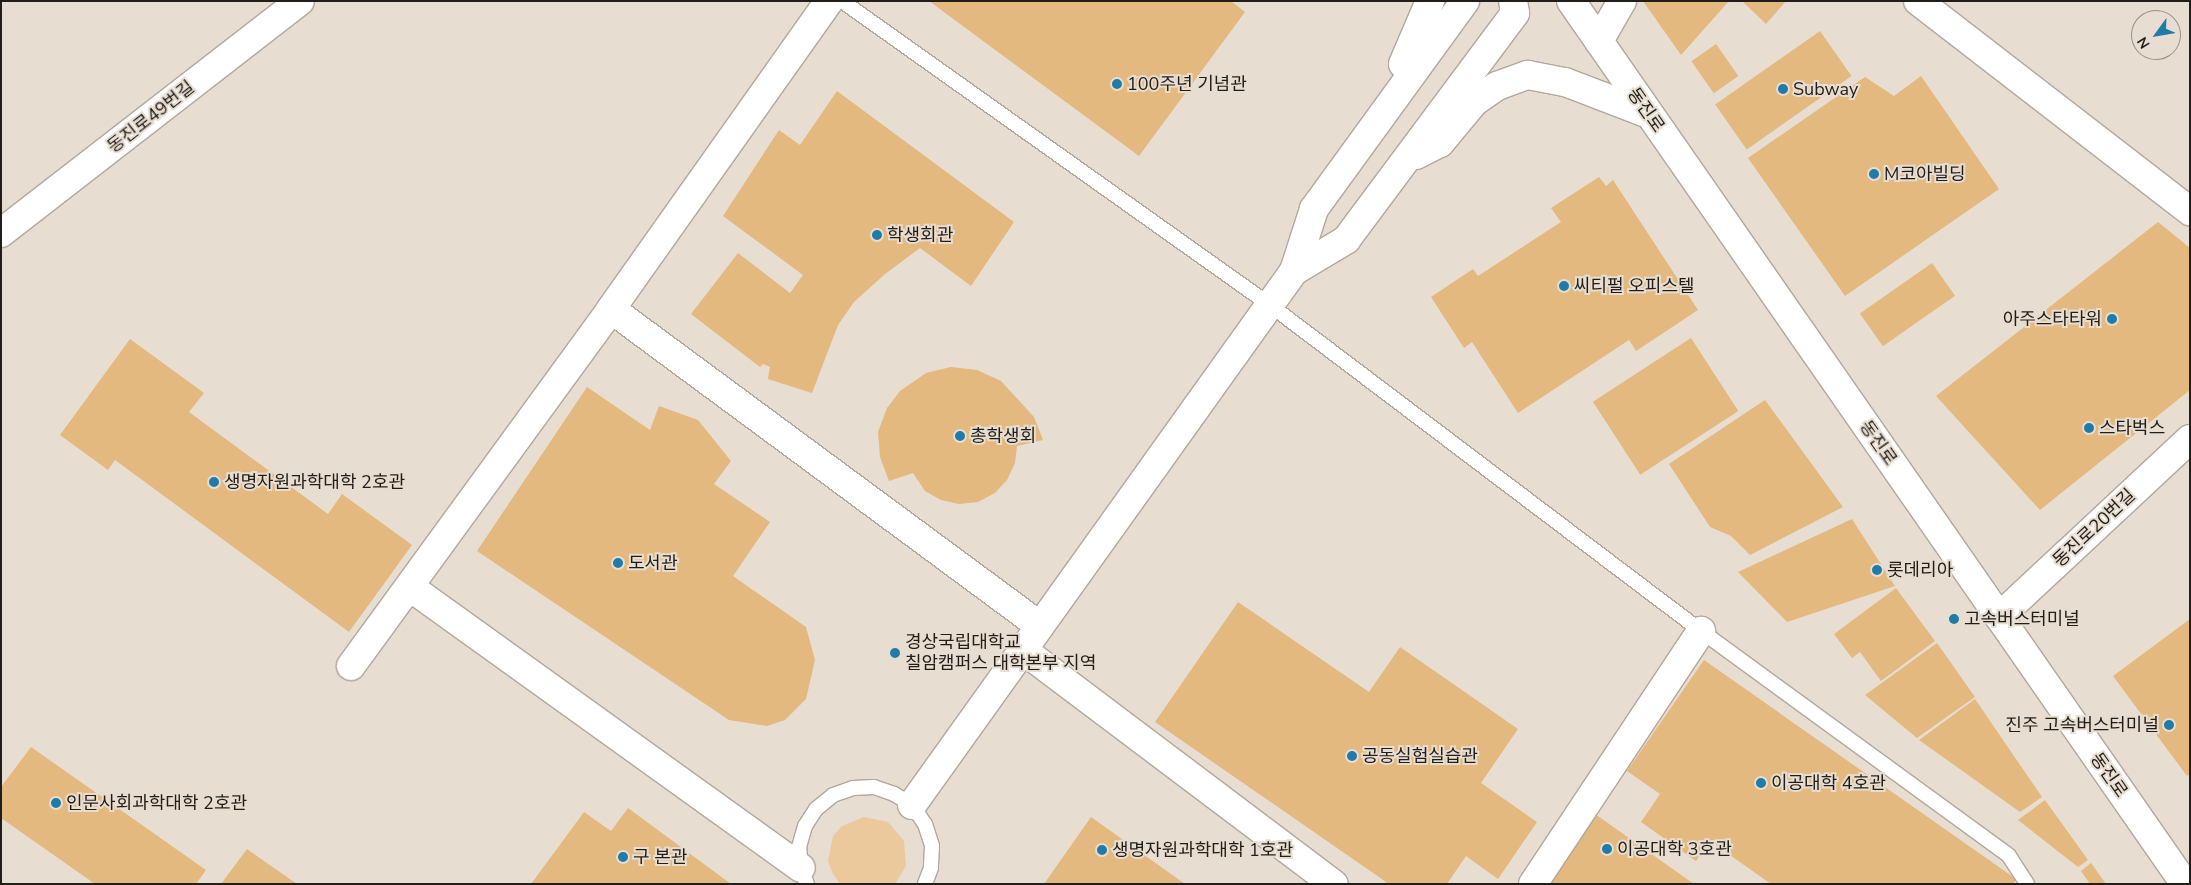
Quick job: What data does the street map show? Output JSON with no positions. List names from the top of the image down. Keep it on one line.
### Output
{"streets":{"street":["동진로","동진로49번길","동진로20번길"]},"crossings":[["동진로","동진로20번길"]],"places":["100주년 기념관","Subway","M코아빌딩","학생회관","씨티펄 오피스텔","아주스타타워","스타벅스","총학생회","생명자원과학대학 2호관","도서관","롯데리아","고속버스터미널","경상국립대학교 칠암캠퍼스 대학본부 지역","진주 고속버스터미널","공동실험실습관","이공대학 4호관","인문사회과학대학 2호관","이공대학 3호관","생명자원과학대학 1호관","구 본관"],"north":"bottom left"}
